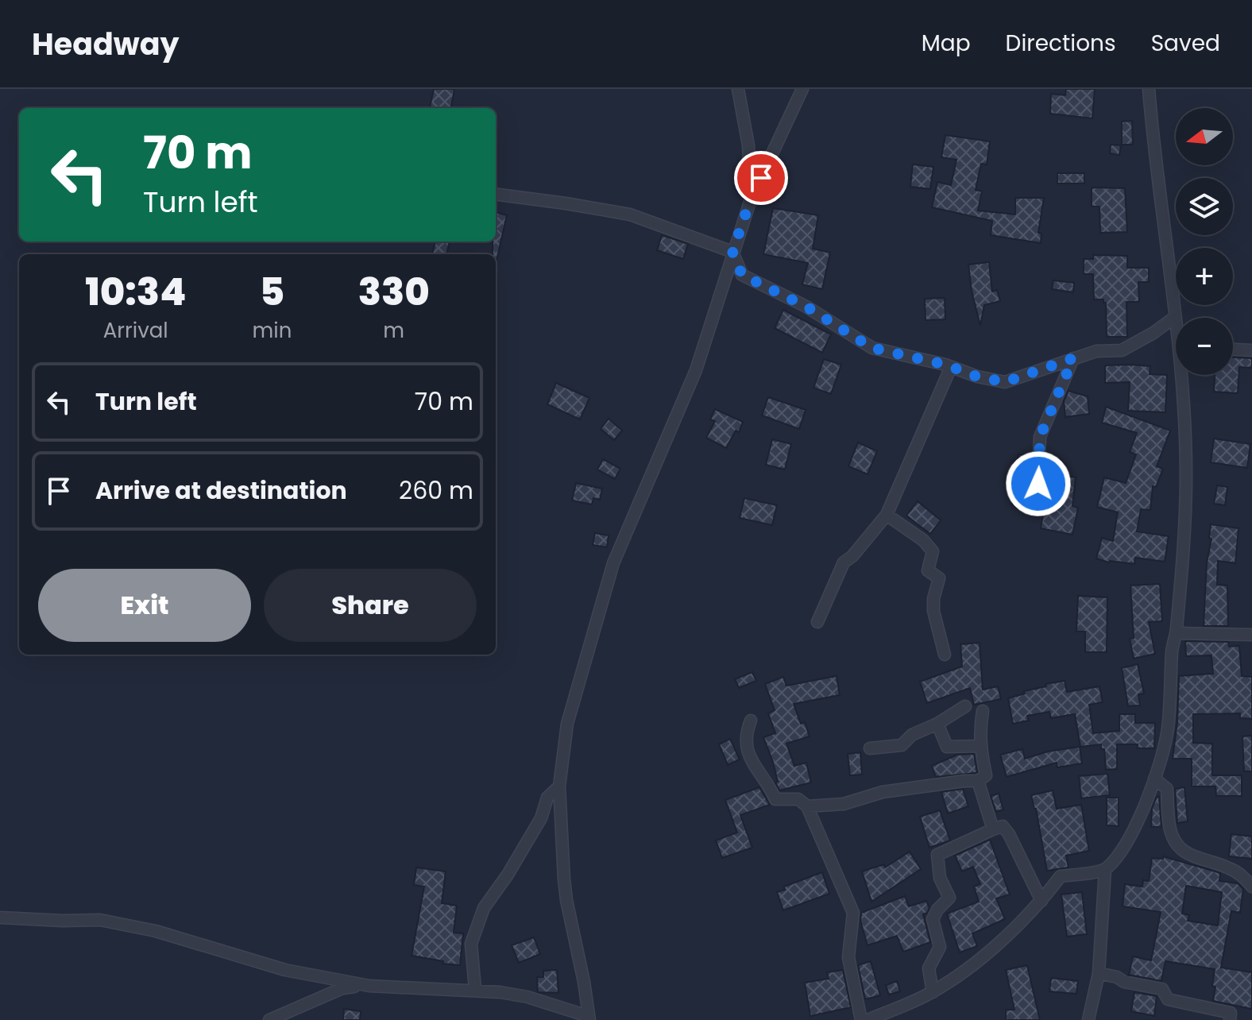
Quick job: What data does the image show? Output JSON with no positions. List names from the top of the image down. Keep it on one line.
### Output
{"north":"left","page":{"header":"Headway","nav":["Map","Directions","Saved"],"map_buttons":["+","−"],"turn":["70 m","Turn left"],"eta":["10:34","Arrival","5","min","330","m"],"list":[{"name":"Turn left","value":"70 m"},{"name":"Arrive at destination","value":"260 m"}],"buttons":["Exit","Share"]}}
